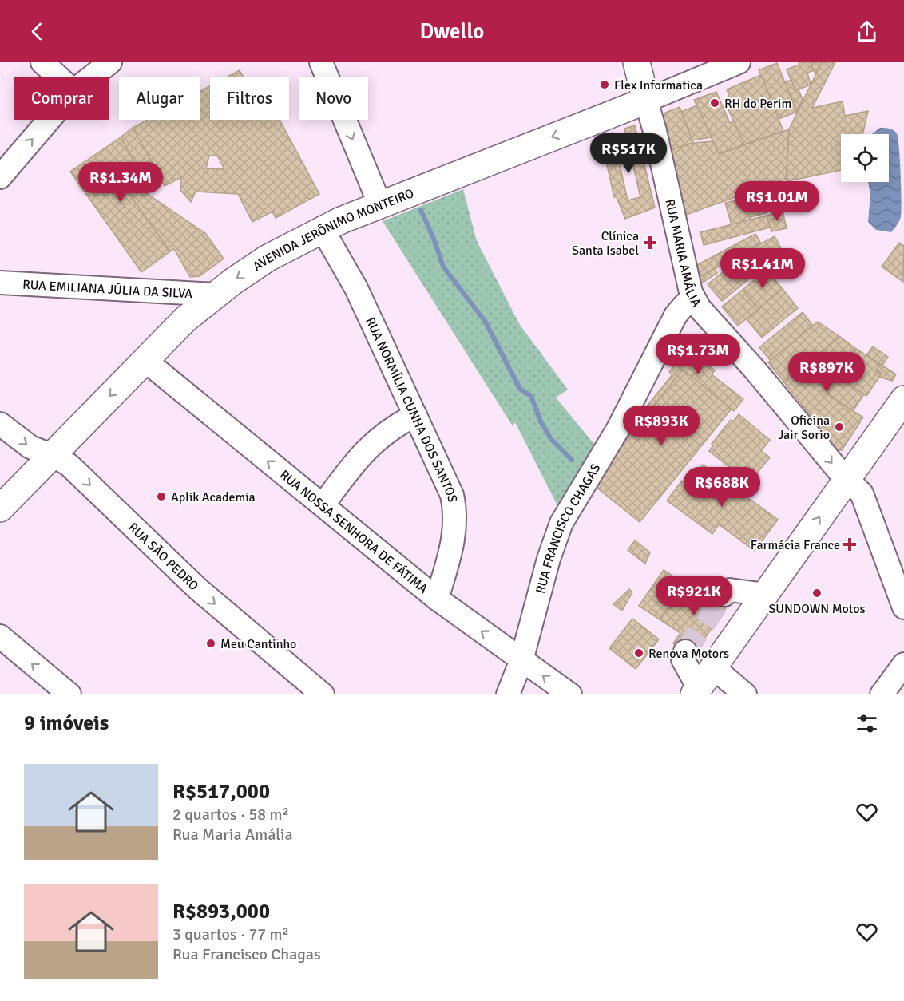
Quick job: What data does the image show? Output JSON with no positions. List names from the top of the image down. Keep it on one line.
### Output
{"streets":{"main road":["AVENIDA JERÔNIMO MONTEIRO","RUA MARIA AMÁLIA"],"street":["RUA EMILIANA JÚLIA DA SILVA","RUA NORMÍLIA CUNHA DOS SANTOS","RUA FRANCISCO CHAGAS","RUA NOSSA SENHORA DE FÁTIMA","RUA SÃO PEDRO"]},"crossings":[["AVENIDA JERÔNIMO MONTEIRO","RUA MARIA AMÁLIA"],["AVENIDA JERÔNIMO MONTEIRO","RUA EMILIANA JÚLIA DA SILVA"],["AVENIDA JERÔNIMO MONTEIRO","RUA NORMÍLIA CUNHA DOS SANTOS"],["AVENIDA JERÔNIMO MONTEIRO","RUA NOSSA SENHORA DE FÁTIMA"],["AVENIDA JERÔNIMO MONTEIRO","RUA SÃO PEDRO"],["RUA MARIA AMÁLIA","RUA FRANCISCO CHAGAS"],["RUA NORMÍLIA CUNHA DOS SANTOS","RUA NOSSA SENHORA DE FÁTIMA"],["RUA FRANCISCO CHAGAS","RUA NOSSA SENHORA DE FÁTIMA"]],"one_way":["AVENIDA JERÔNIMO MONTEIRO","RUA MARIA AMÁLIA","RUA NOSSA SENHORA DE FÁTIMA","RUA SÃO PEDRO"],"places":{"other":["Flex Informatica","RH do Perim","Oficina Jair Sorio","Aplik Academia","SUNDOWN Motos","Meu Cantinho","Renova Motors"],"health":["Clínica Santa Isabel","Farmácia France"]},"page":{"header":"Dwello","chip":["Comprar","Alugar","Filtros","Novo"],"price":["R$517K","R$1.34M","R$1.01M","R$1.41M","R$1.73M","R$897K","R$893K","R$688K","R$921K"],"heading":"9 imóveis","list":[{"name":"R$517,000","note":"2 quartos · 58 m² · Rua Maria Amália"},{"name":"R$893,000","note":"3 quartos · 77 m² · Rua Francisco Chagas"}]}}
